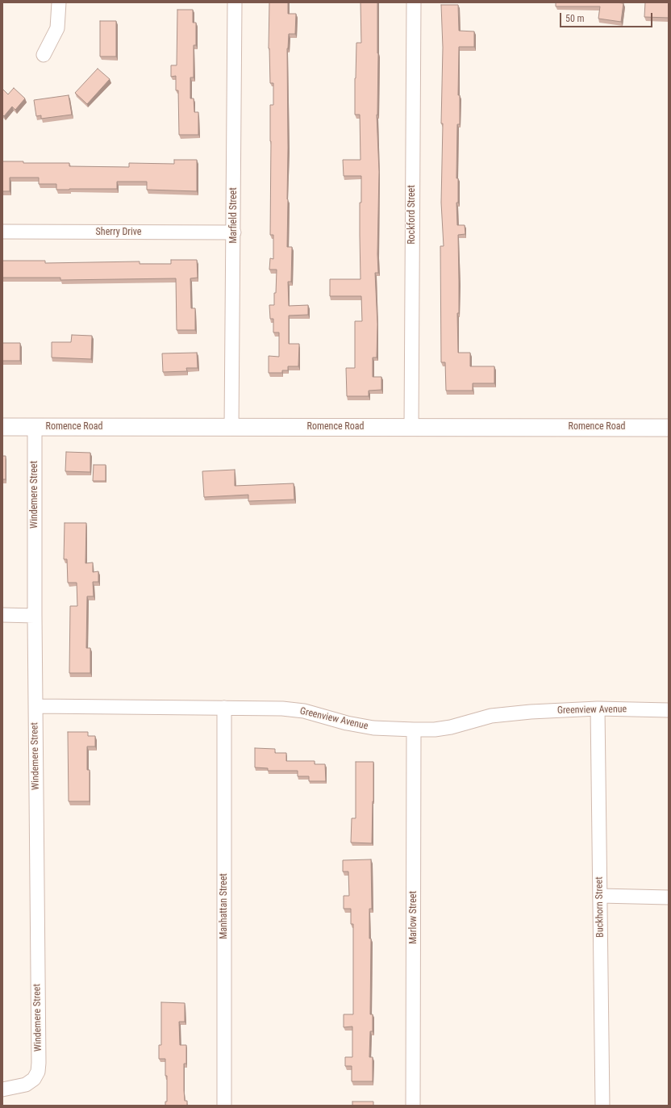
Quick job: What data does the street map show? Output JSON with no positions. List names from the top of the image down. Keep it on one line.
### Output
{"streets":{"street":["Rockford Street","Marfield Street","Sherry Drive","Romence Road","Windemere Street","Greenview Avenue","Manhattan Street","Buckhorn Street","Marlow Street"]},"crossings":[["Rockford Street","Romence Road"],["Marfield Street","Sherry Drive"],["Marfield Street","Romence Road"],["Romence Road","Windemere Street"],["Windemere Street","Greenview Avenue"],["Greenview Avenue","Manhattan Street"],["Greenview Avenue","Buckhorn Street"],["Greenview Avenue","Marlow Street"]],"scale_bar":"50 m"}
